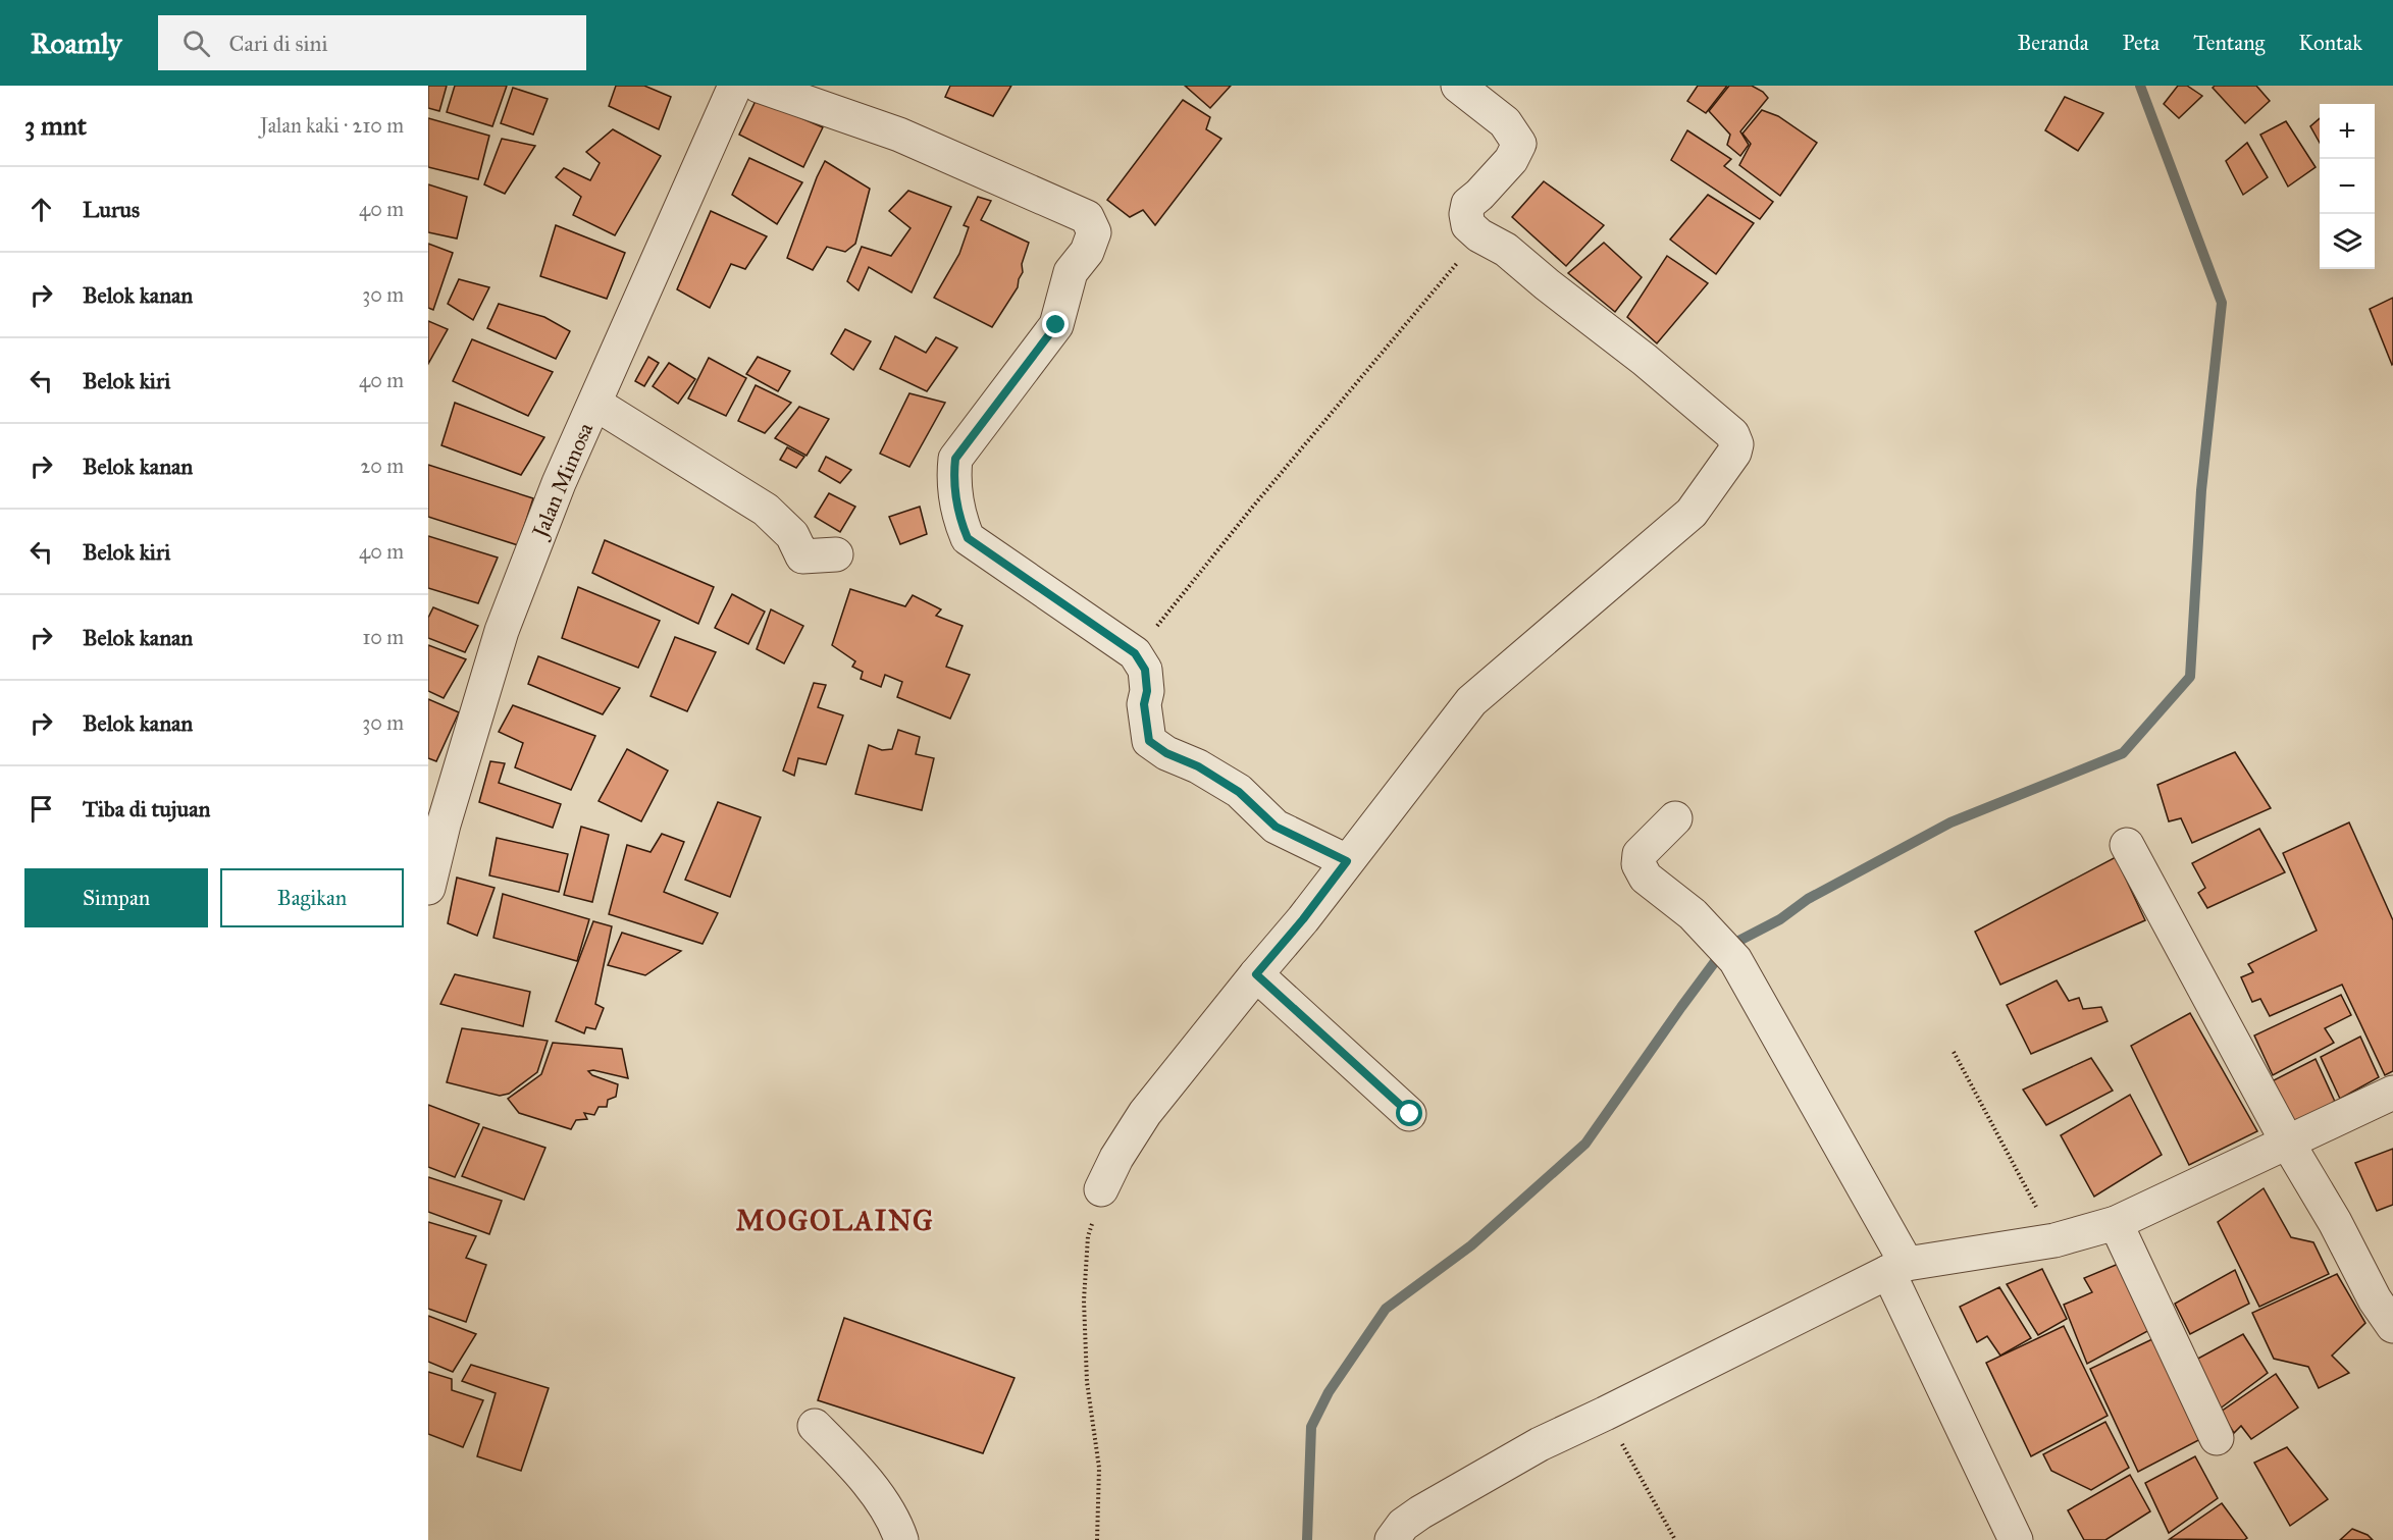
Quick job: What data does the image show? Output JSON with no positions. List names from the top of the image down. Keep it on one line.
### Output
{"streets":{"street":["Jalan Mimosa"]},"districts":["MOGOLAING"],"page":{"header":"Roamly","search":"Cari di sini","nav":["Beranda","Peta","Tentang","Kontak"],"heading":["3 mnt","Jalan kaki · 210 m"],"map_buttons":["+","−"],"list":[["Lurus","40 m"],["Belok kanan","30 m"],["Belok kiri","40 m"],["Belok kanan","20 m"],["Belok kiri","40 m"],["Belok kanan","10 m"],["Belok kanan","30 m"],"Tiba di tujuan"],"buttons":["Simpan","Bagikan"]}}
